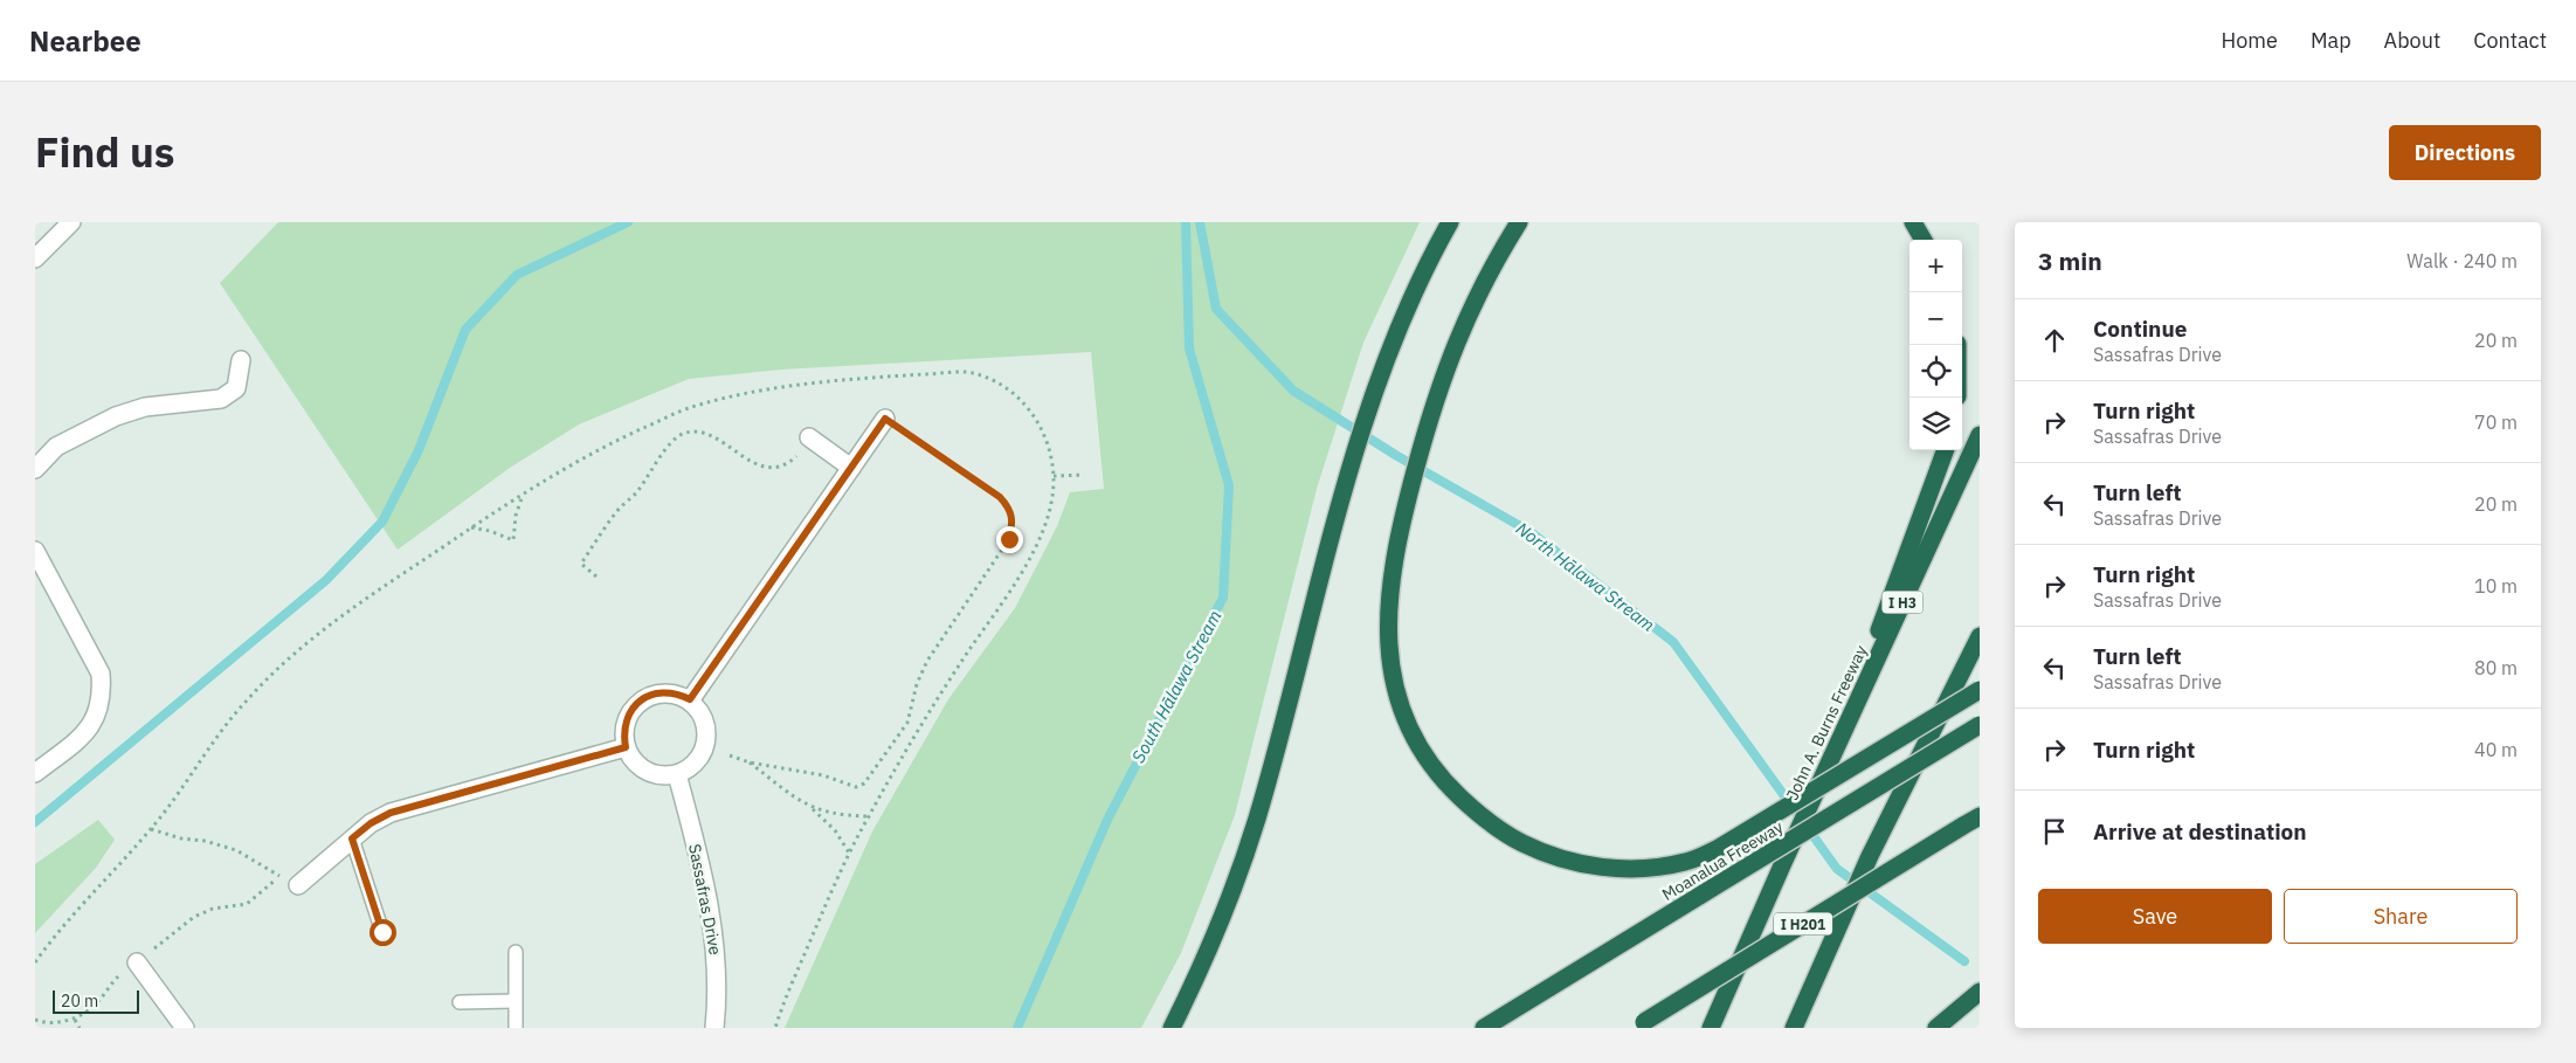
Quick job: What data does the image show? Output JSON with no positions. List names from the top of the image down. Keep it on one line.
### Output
{"streets":{"highway":["I H3","John A. Burns Freeway","Moanalua Freeway","I H201"],"street":["Sassafras Drive"]},"water":["North Hālawa Stream","South Hālawa Stream"],"scale_bar":"20 m","page":{"header":"Nearbee","nav":["Home","Map","About","Contact"],"title":"Find us","buttons":["Directions",["Save","Share"]],"heading":["3 min","Walk · 240 m"],"map_buttons":["+","−"],"list":[["Continue","Sassafras Drive","20 m"],["Turn right","Sassafras Drive","70 m"],["Turn left","Sassafras Drive","20 m"],["Turn right","Sassafras Drive","10 m"],["Turn left","Sassafras Drive","80 m"],["Turn right","40 m"],"Arrive at destination"],"scale":"20 m"}}
